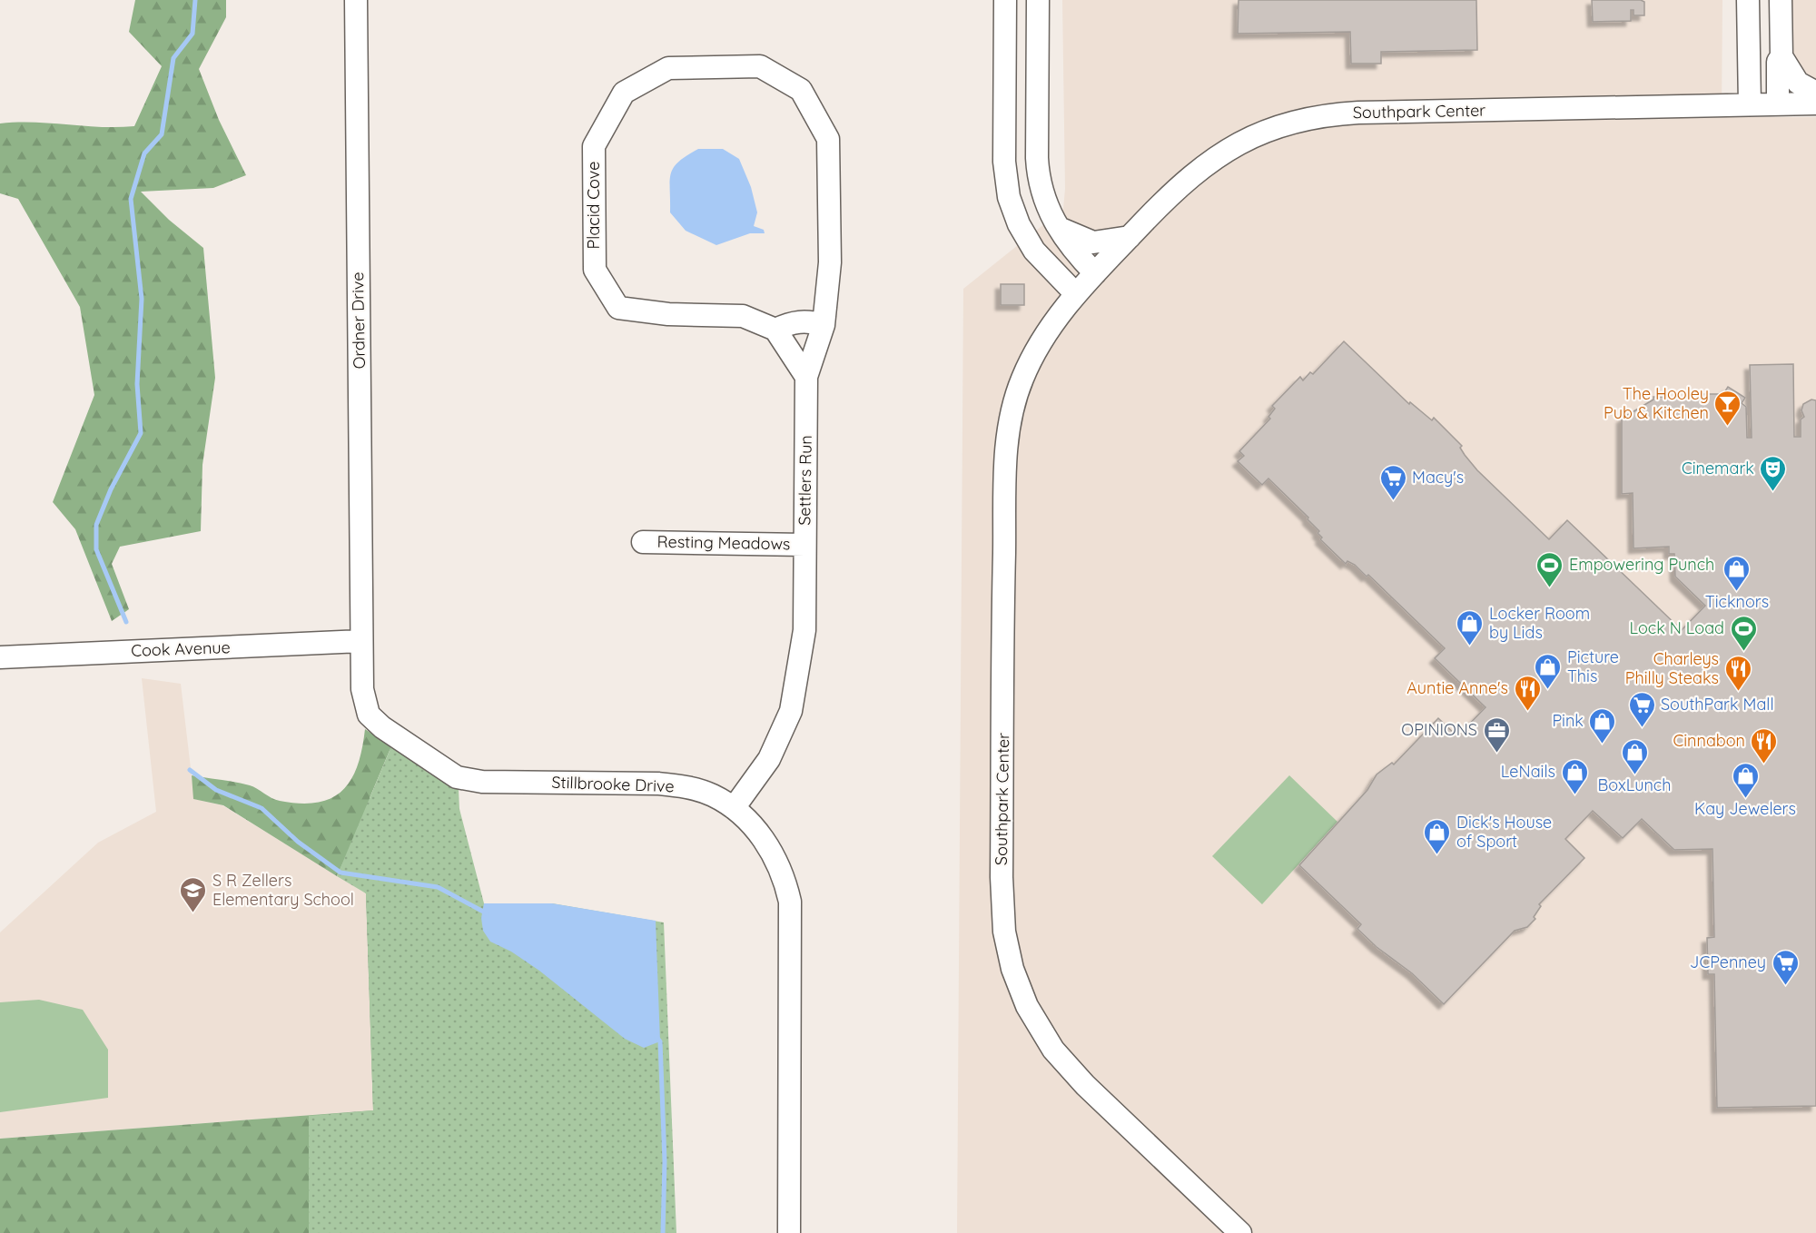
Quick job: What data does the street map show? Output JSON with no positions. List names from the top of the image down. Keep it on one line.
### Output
{"streets":{"street":["Southpark Center","Placid Cove","Ordner Drive","Settlers Run","Resting Meadows","Cook Avenue","Stillbrooke Drive"]},"crossings":[["Placid Cove","Settlers Run"],["Ordner Drive","Cook Avenue"],["Ordner Drive","Stillbrooke Drive"],["Settlers Run","Resting Meadows"],["Settlers Run","Stillbrooke Drive"],["Cook Avenue","Stillbrooke Drive"]],"places":{"bar":["The Hooley Pub & Kitchen"],"theatre":["Cinemark"],"supermarket":["Macy's","SouthPark Mall","JCPenney"],"sports":["Empowering Punch","Lock N Load"],"shop":["Ticknors","Locker Room by Lids","Picture This","Pink","BoxLunch","LeNails","Kay Jewelers","Dick's House of Sport"],"restaurant":["Charleys Philly Steaks","Auntie Anne's","Cinnabon"],"office":["OPINIONS"],"school or university":["S R Zellers Elementary School"]}}
